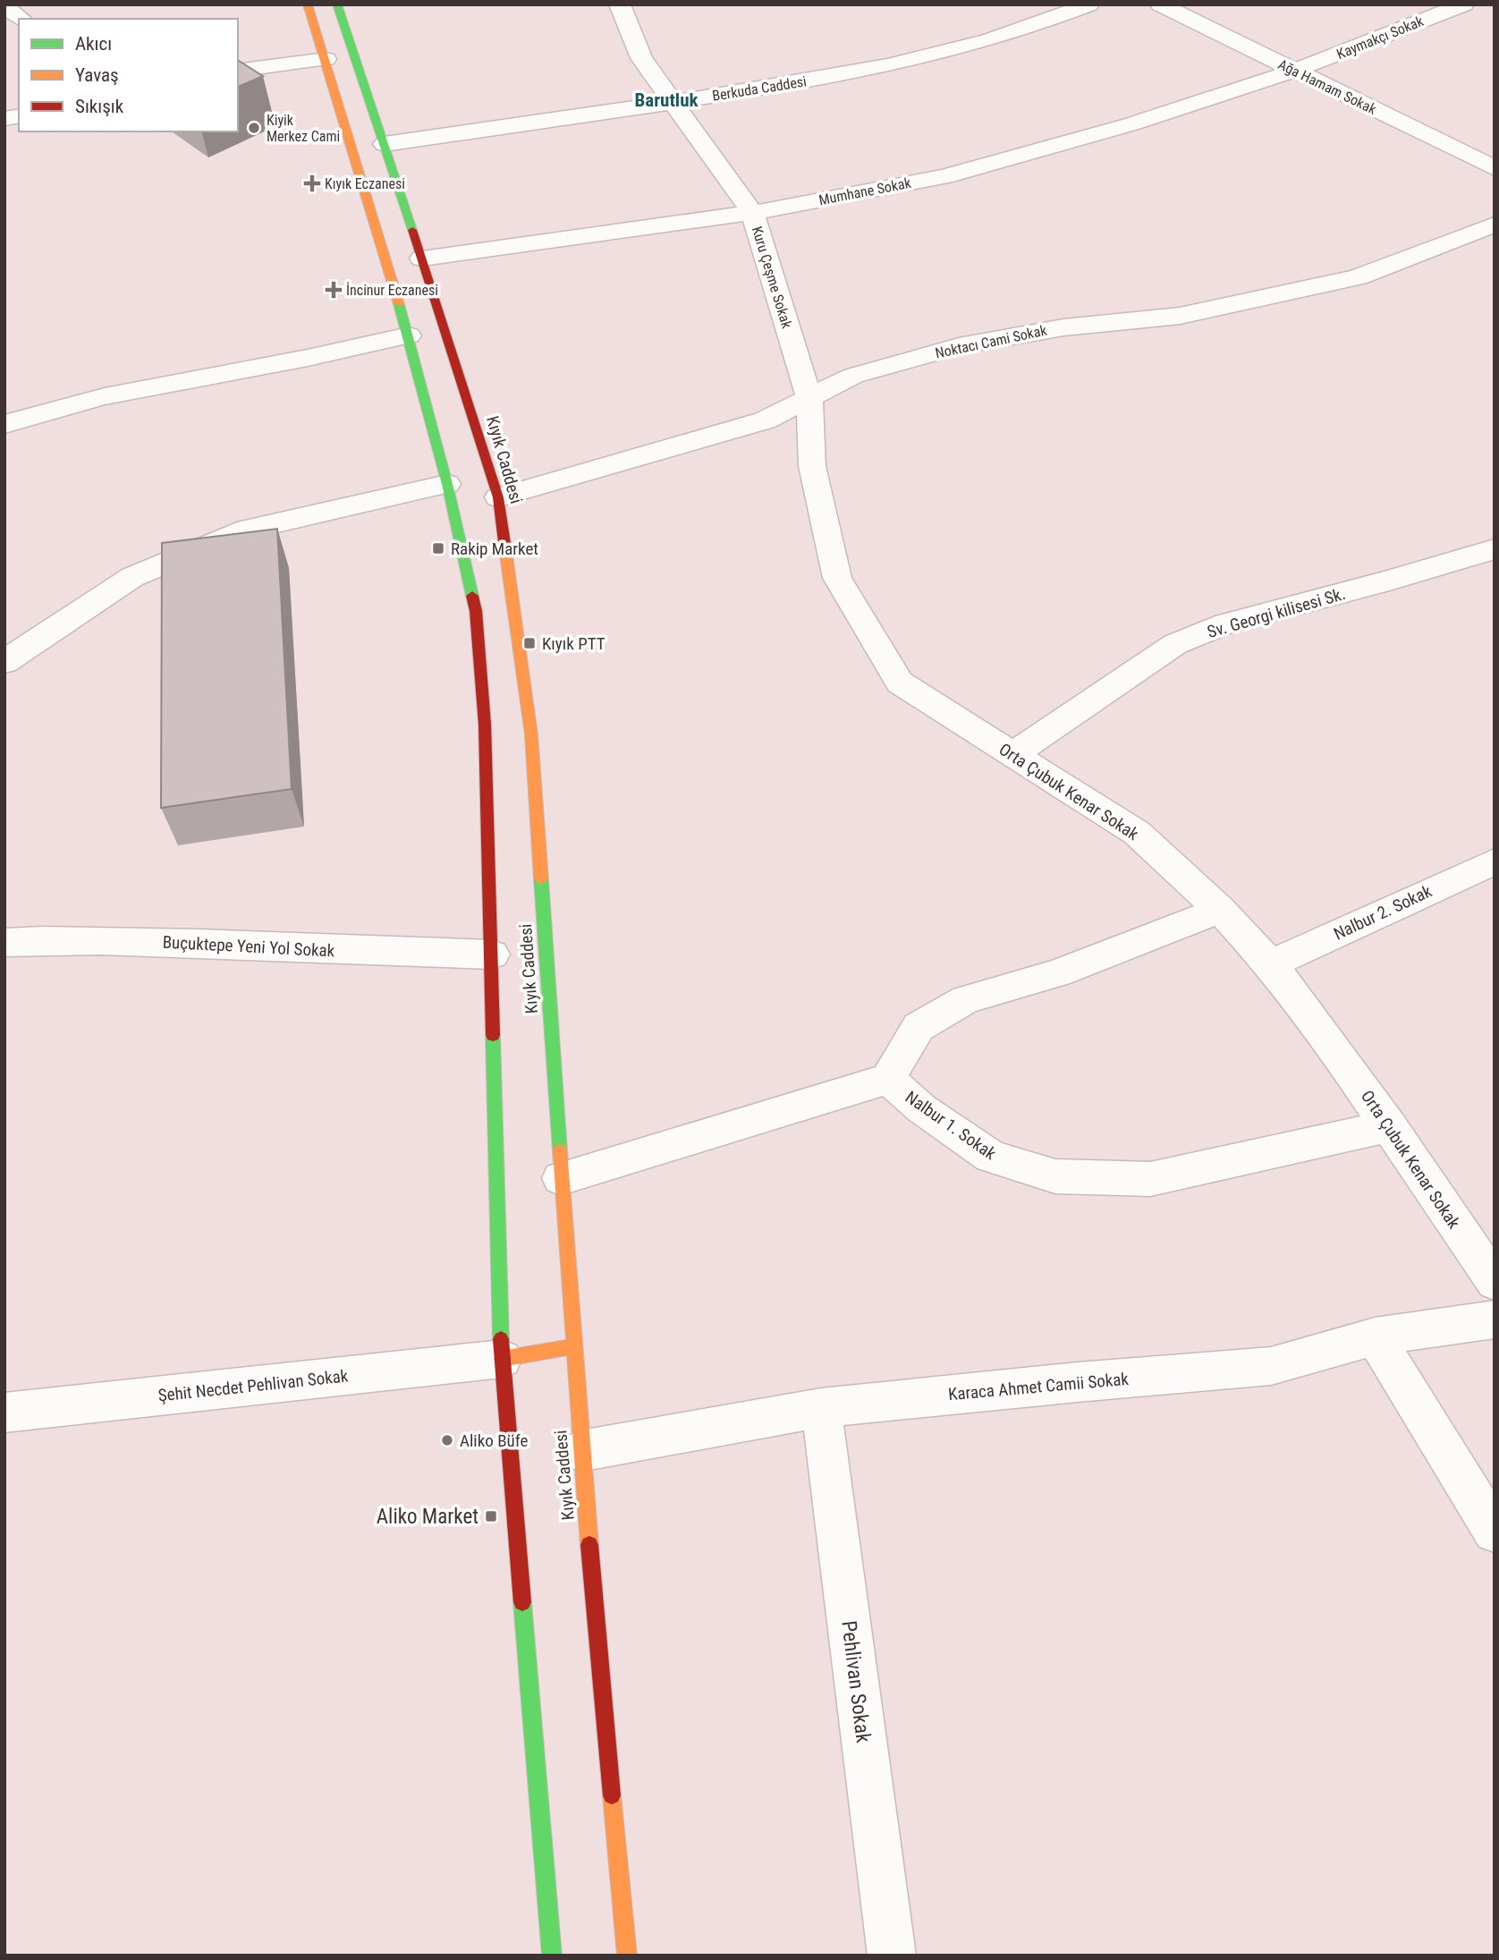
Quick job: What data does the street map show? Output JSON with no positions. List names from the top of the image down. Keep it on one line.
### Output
{"streets":{"main road":["Kıyık Caddesi"],"street":["Kaymakçı Sokak","Ağa Hamam Sokak","Berkuda Caddesi","Mumhane Sokak","Kuru Çeşme Sokak","Noktacı Cami Sokak","Sv. Georgi kilisesi Sk.","Orta Çubuk Kenar Sokak","Nalbur 2. Sokak","Buçuktepe Yeni Yol Sokak","Nalbur 1. Sokak","Şehit Necdet Pehlivan Sokak","Karaca Ahmet Camii Sokak","Pehlivan Sokak"]},"crossings":[["Kaymakçı Sokak","Ağa Hamam Sokak"],["Kaymakçı Sokak","Mumhane Sokak"],["Ağa Hamam Sokak","Mumhane Sokak"],["Berkuda Caddesi","Kuru Çeşme Sokak"],["Berkuda Caddesi","Kıyık Caddesi"],["Mumhane Sokak","Kuru Çeşme Sokak"],["Mumhane Sokak","Kıyık Caddesi"],["Kuru Çeşme Sokak","Noktacı Cami Sokak"],["Kuru Çeşme Sokak","Orta Çubuk Kenar Sokak"],["Noktacı Cami Sokak","Kıyık Caddesi"],["Noktacı Cami Sokak","Orta Çubuk Kenar Sokak"],["Kıyık Caddesi","Buçuktepe Yeni Yol Sokak"],["Kıyık Caddesi","Nalbur 1. Sokak"],["Kıyık Caddesi","Şehit Necdet Pehlivan Sokak"],["Kıyık Caddesi","Karaca Ahmet Camii Sokak"],["Sv. Georgi kilisesi Sk.","Orta Çubuk Kenar Sokak"],["Orta Çubuk Kenar Sokak","Nalbur 2. Sokak"],["Orta Çubuk Kenar Sokak","Nalbur 1. Sokak"],["Karaca Ahmet Camii Sokak","Pehlivan Sokak"]],"districts":["Barutluk"],"places":{"other":["Kiyik Merkez Cami","Aliko Büfe"],"health":["Kıyık Eczanesi","İncinur Eczanesi"],"transit":["Rakip Market","Kıyık PTT","Aliko Market"]},"legend":["Akıcı","Yavaş","Sıkışık"]}
